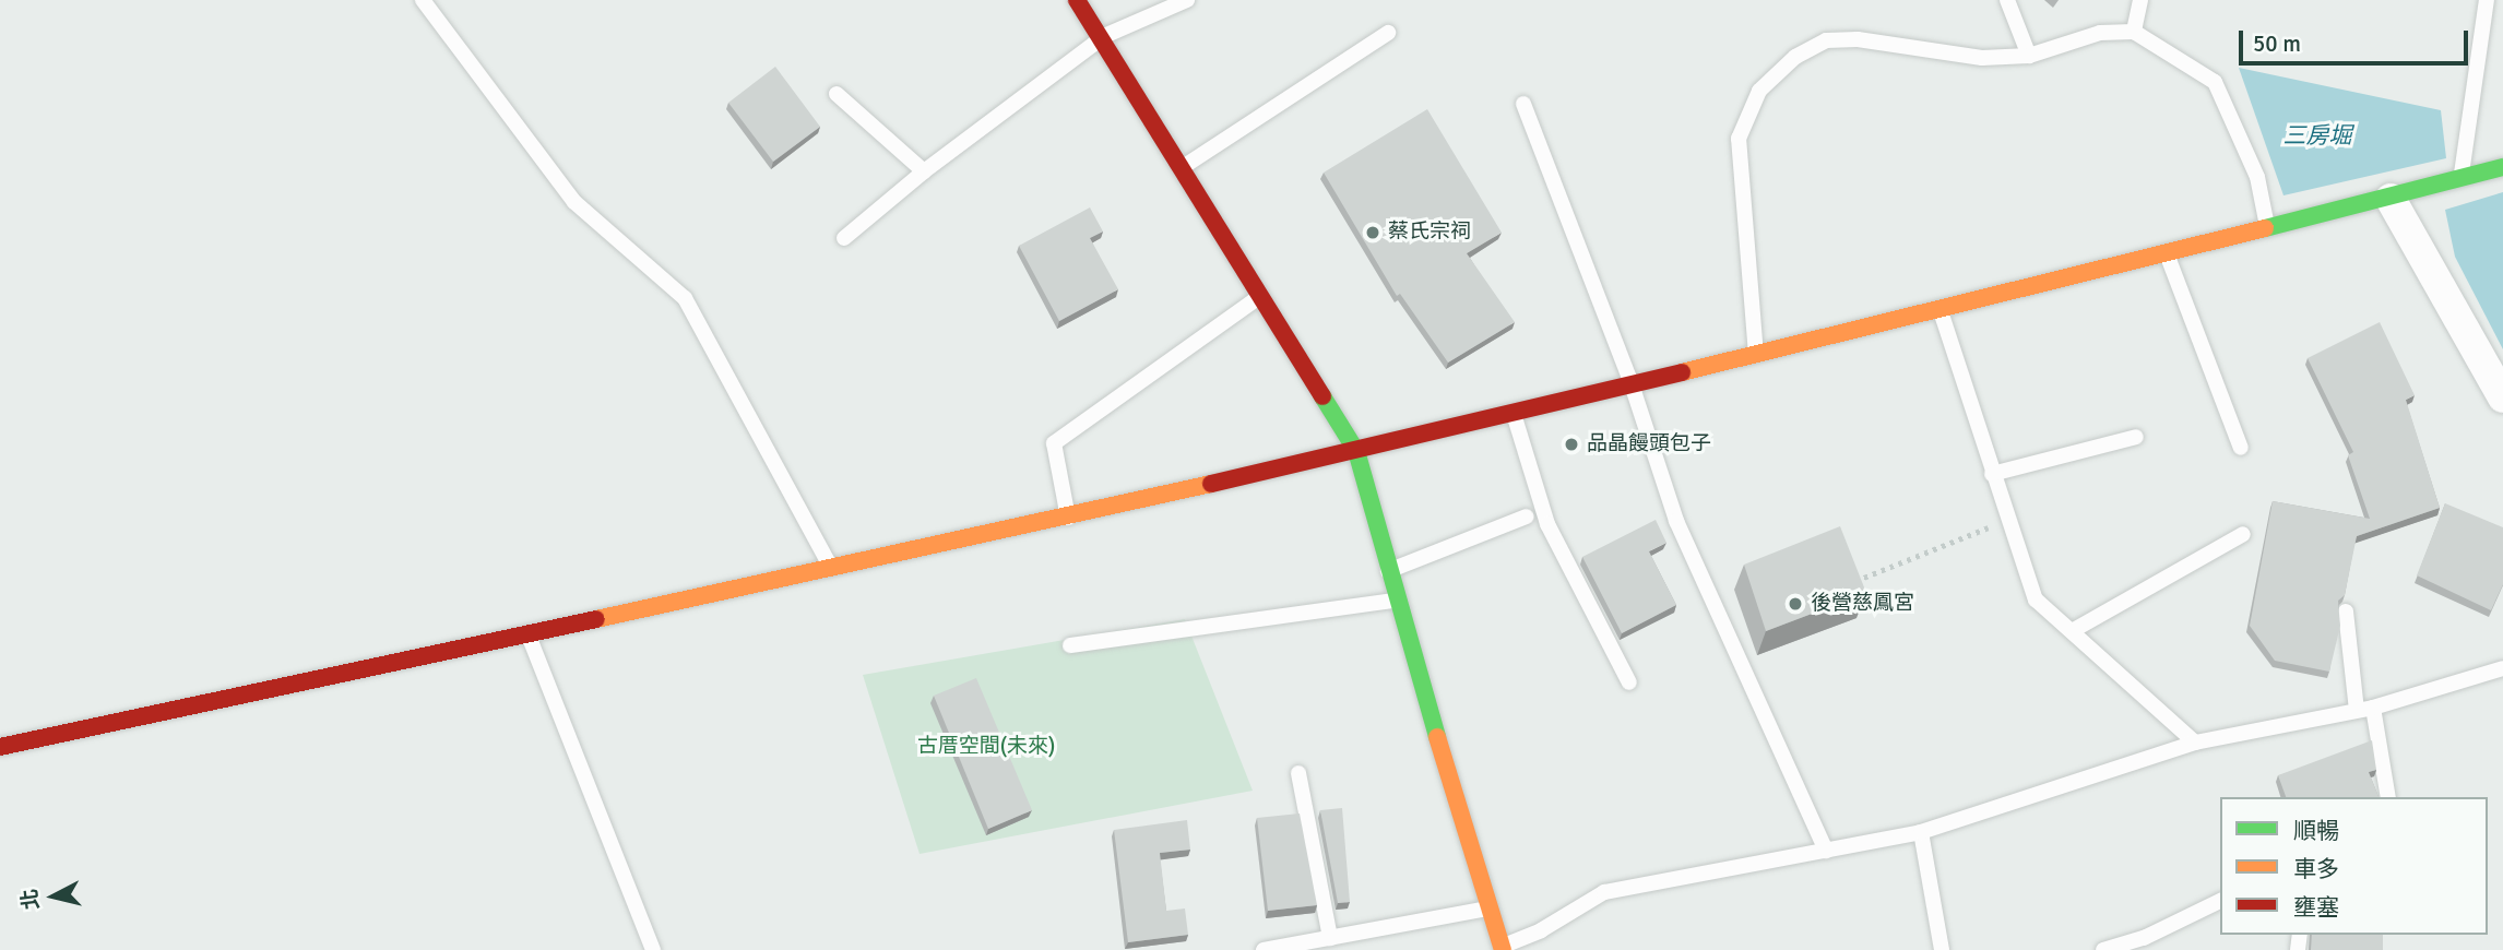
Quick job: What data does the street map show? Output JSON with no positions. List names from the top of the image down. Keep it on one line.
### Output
{"water":["三房堀"],"parks":["古厝空間(未來)"],"places":["蔡氏宗祠","品晶饅頭包子","後營慈鳳宮"],"legend":["順暢","車多","壅塞"],"scale_bar":"50 m","north":"left"}
